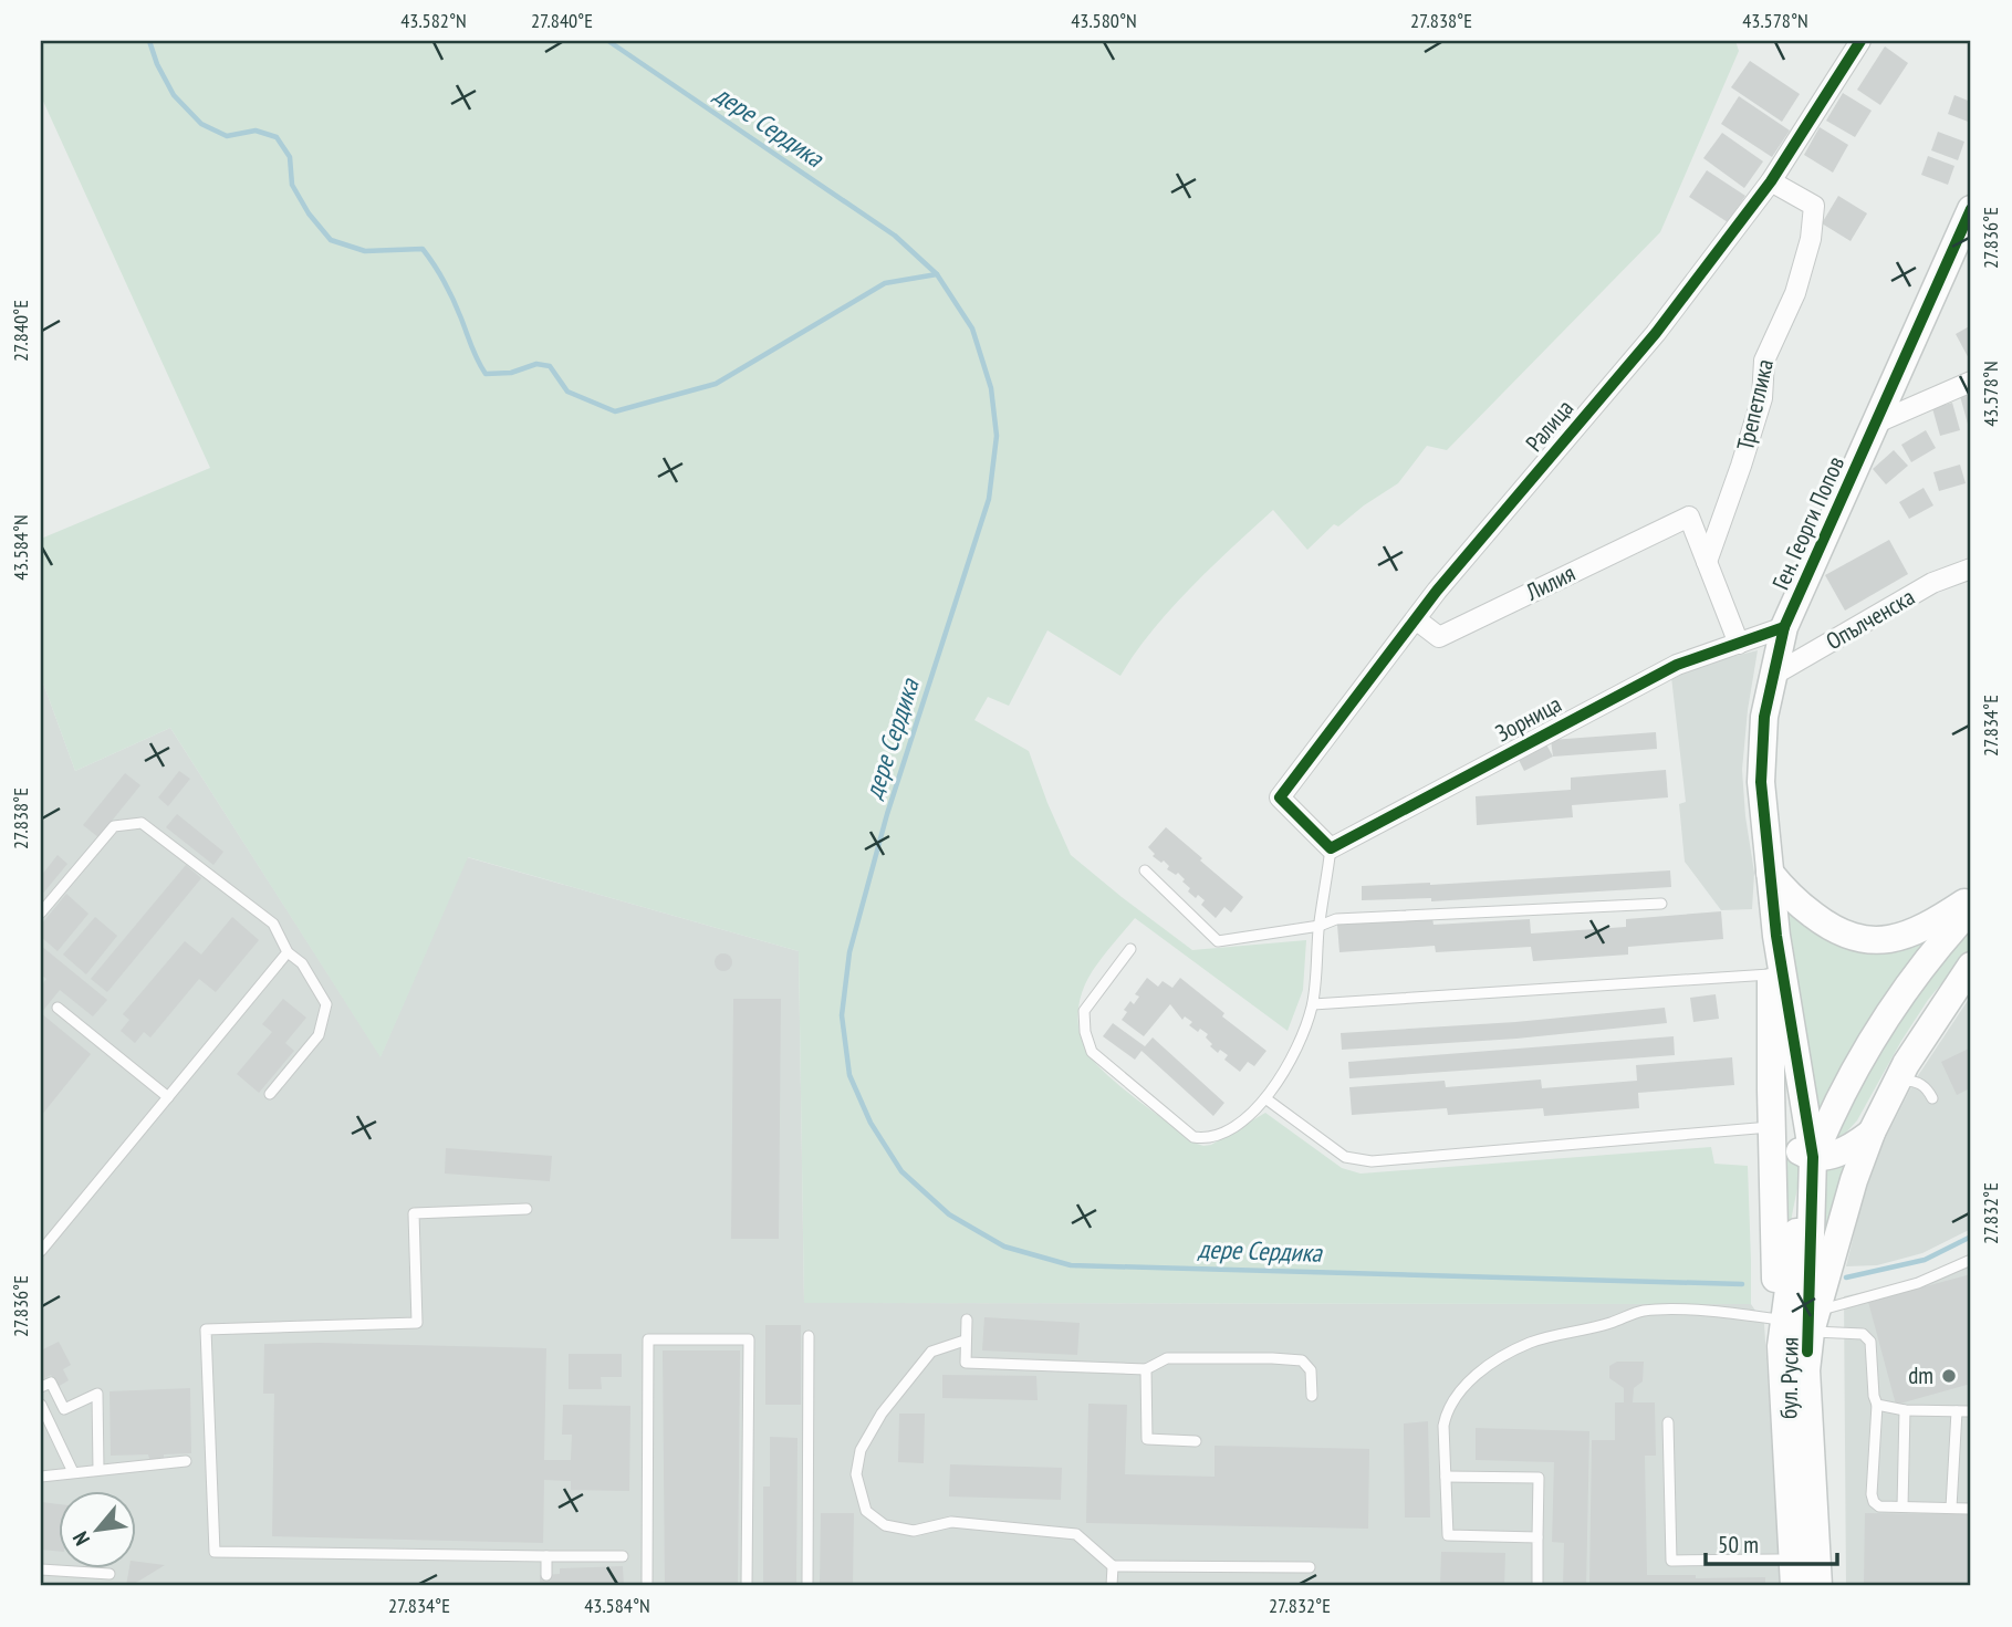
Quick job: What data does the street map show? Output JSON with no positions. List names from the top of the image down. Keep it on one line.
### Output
{"streets":{"street":["Трепетлика","Ралица","Ген. Георги Попов","Лилия","Опълченска","Зорница","бул. Русия"]},"crossings":[["Трепетлика","Ралица"],["Трепетлика","Лилия"],["Ралица","Лилия"],["Ралица","Зорница"],["Ген. Георги Попов","Опълченска"],["Ген. Георги Попов","Зорница"]],"water":["дере Сердика"],"places":["dm"],"scale_bar":"50 m","north":"bottom left","coordinates":["43.582°N","27.840°E","43.580°N","27.838°E","43.578°N","27.836°E","43.584°N","27.834°E","27.832°E"]}
